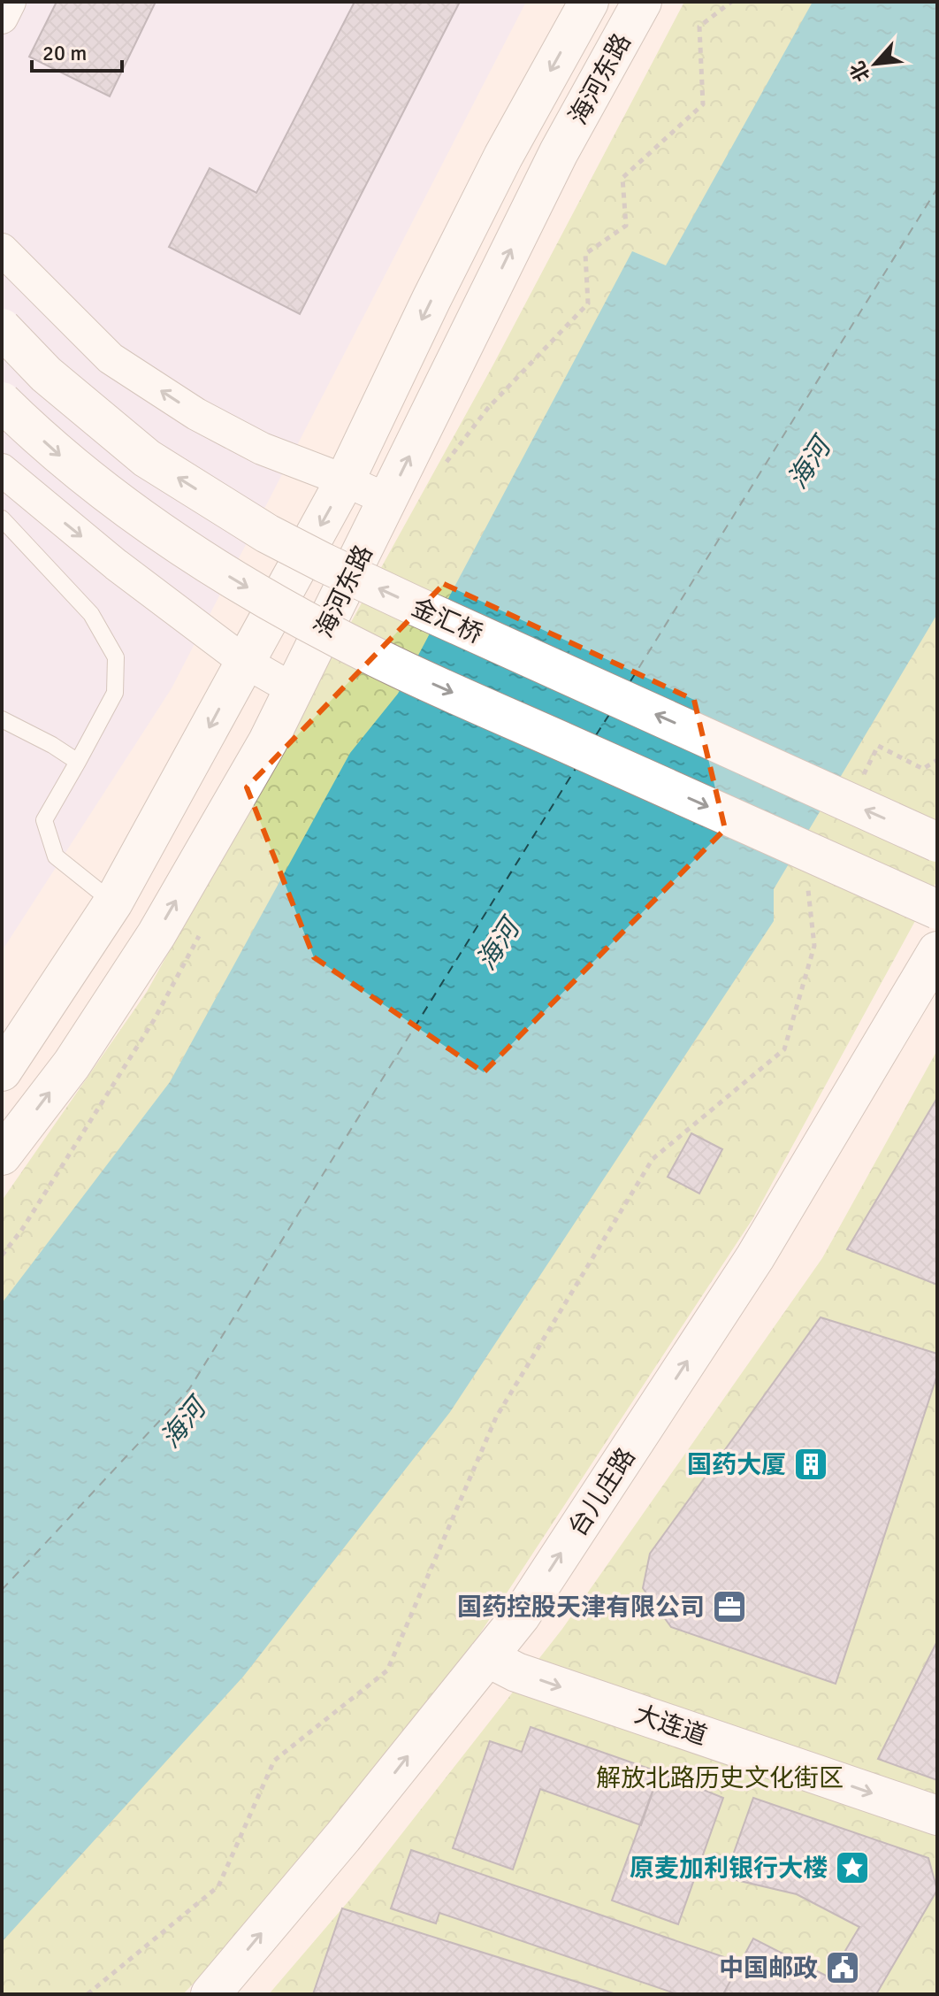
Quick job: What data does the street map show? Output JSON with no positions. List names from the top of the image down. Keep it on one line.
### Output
{"streets":{"main road":["海河东路","金汇桥","台儿庄路","大连道"]},"crossings":[["台儿庄路","大连道"]],"one_way":["台儿庄路","大连道"],"water":["海河"],"parks":["解放北路历史文化街区"],"places":{"building":["国药大厦"],"office":["国药控股天津有限公司"],"place":["原麦加利银行大楼"],"public building":["中国邮政"]},"scale_bar":"20 m","north":"bottom left"}
